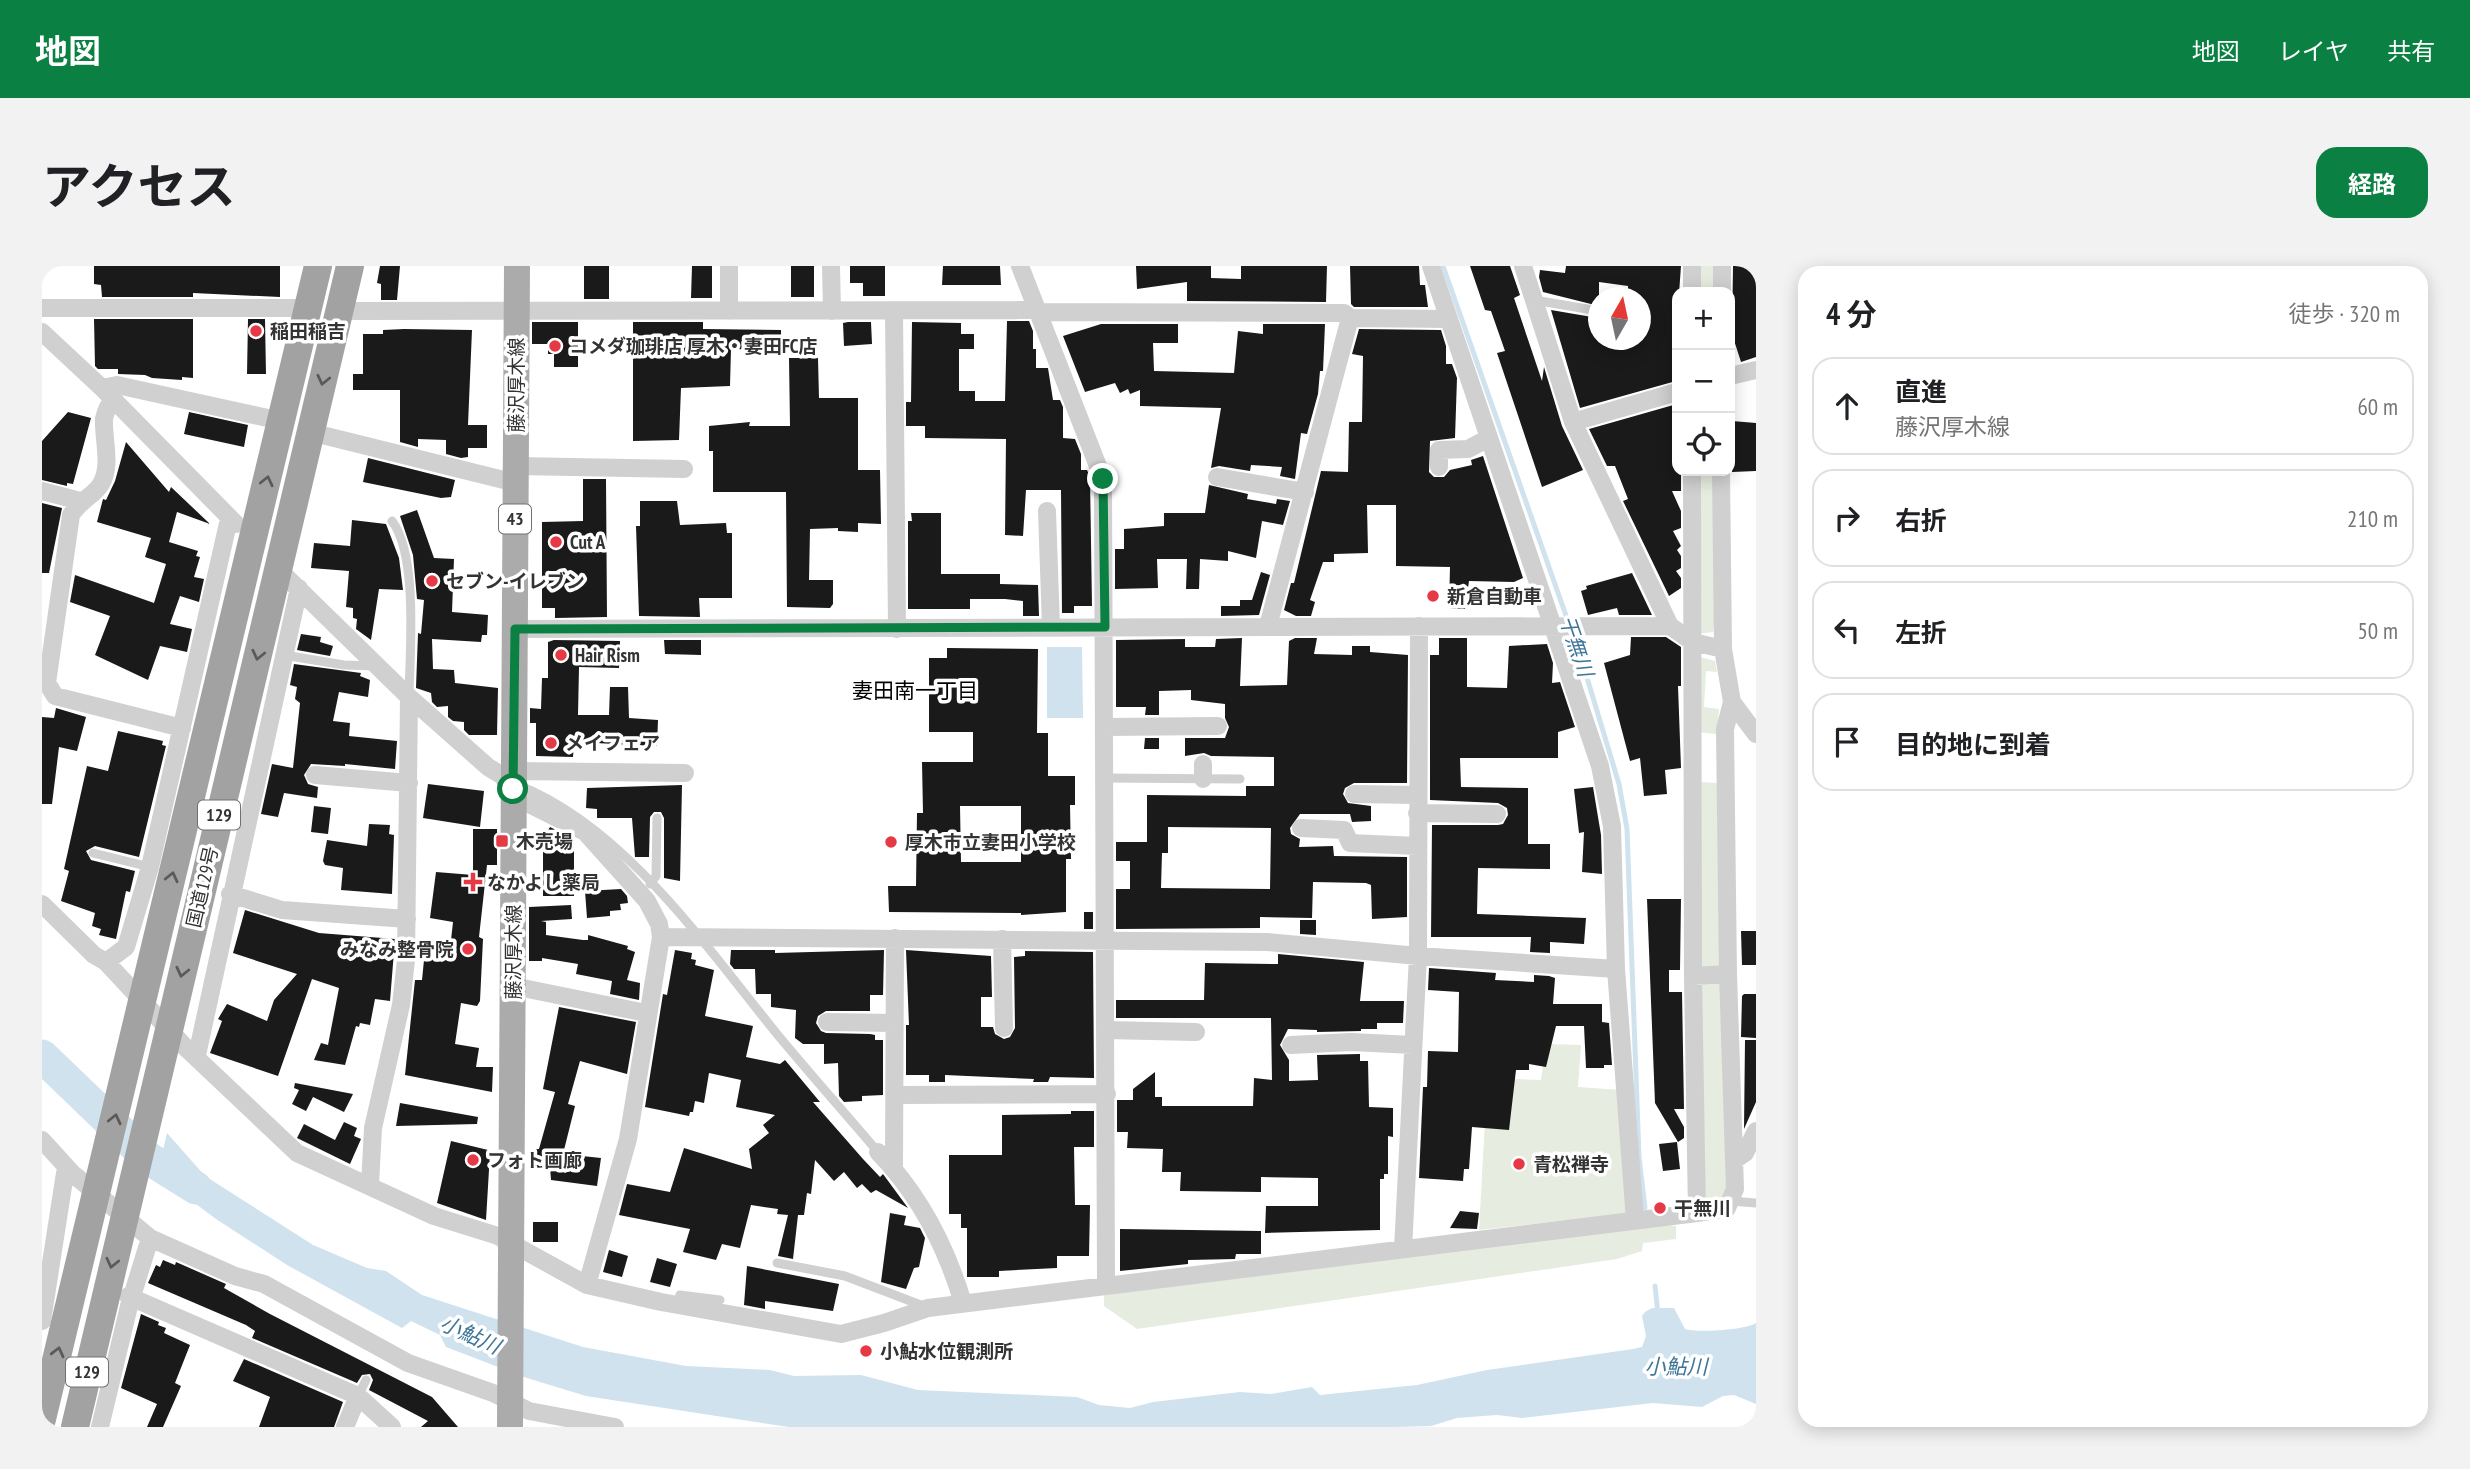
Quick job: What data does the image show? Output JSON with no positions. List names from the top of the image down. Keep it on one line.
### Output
{"streets":{"highway":["129","国道129号"],"main road":["藤沢厚木線","43"]},"districts":["妻田南一丁目"],"water":["干無川","小鮎川"],"places":{"other":["稲田稲吉","コメダ珈琲店 厚木・妻田FC店","Cut A","セブン-イレブン","新倉自動車","Hair Rism","メイフェア","厚木市立妻田小学校","みなみ整骨院","フォト画廊","青松禅寺","干無川","小鮎水位観測所"],"transit":["木売場"],"health":["なかよし薬局"]},"north":"top","page":{"header":"地図","nav":["地図","レイヤ","共有"],"title":"アクセス","buttons":"経路","heading":["4 分","徒歩 · 320 m"],"map_buttons":["+","−"],"list":[["直進","藤沢厚木線","60 m"],["右折","210 m"],["左折","50 m"],"目的地に到着"]}}
